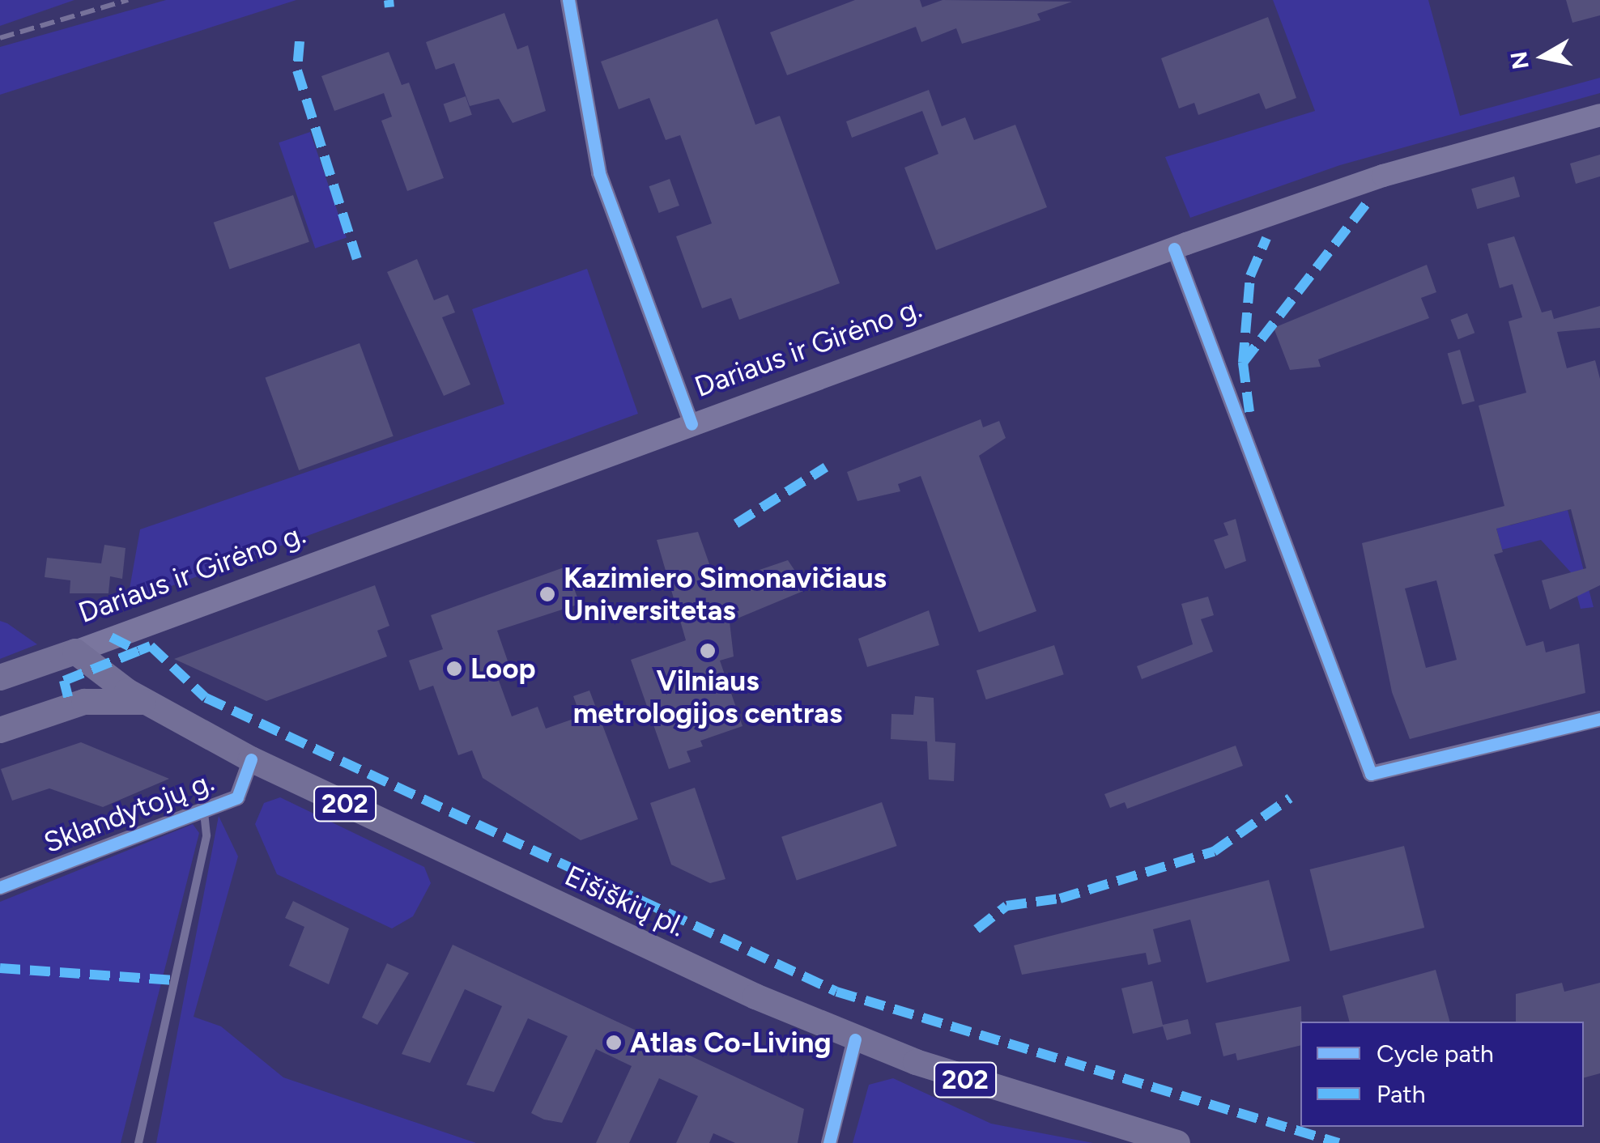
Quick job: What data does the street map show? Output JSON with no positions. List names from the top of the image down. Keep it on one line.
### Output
{"streets":{"main road":["Dariaus ir Girėno g.","202","Eišiškių pl."],"street":["Sklandytojų g."]},"crossings":[["Dariaus ir Girėno g.","Eišiškių pl."],["Sklandytojų g.","Eišiškių pl."]],"places":["Kazimiero Simonavičiaus Universitetas","Vilniaus metrologijos centras","Loop","Atlas Co-Living"],"legend":["Cycle path","Path"],"north":"left"}
